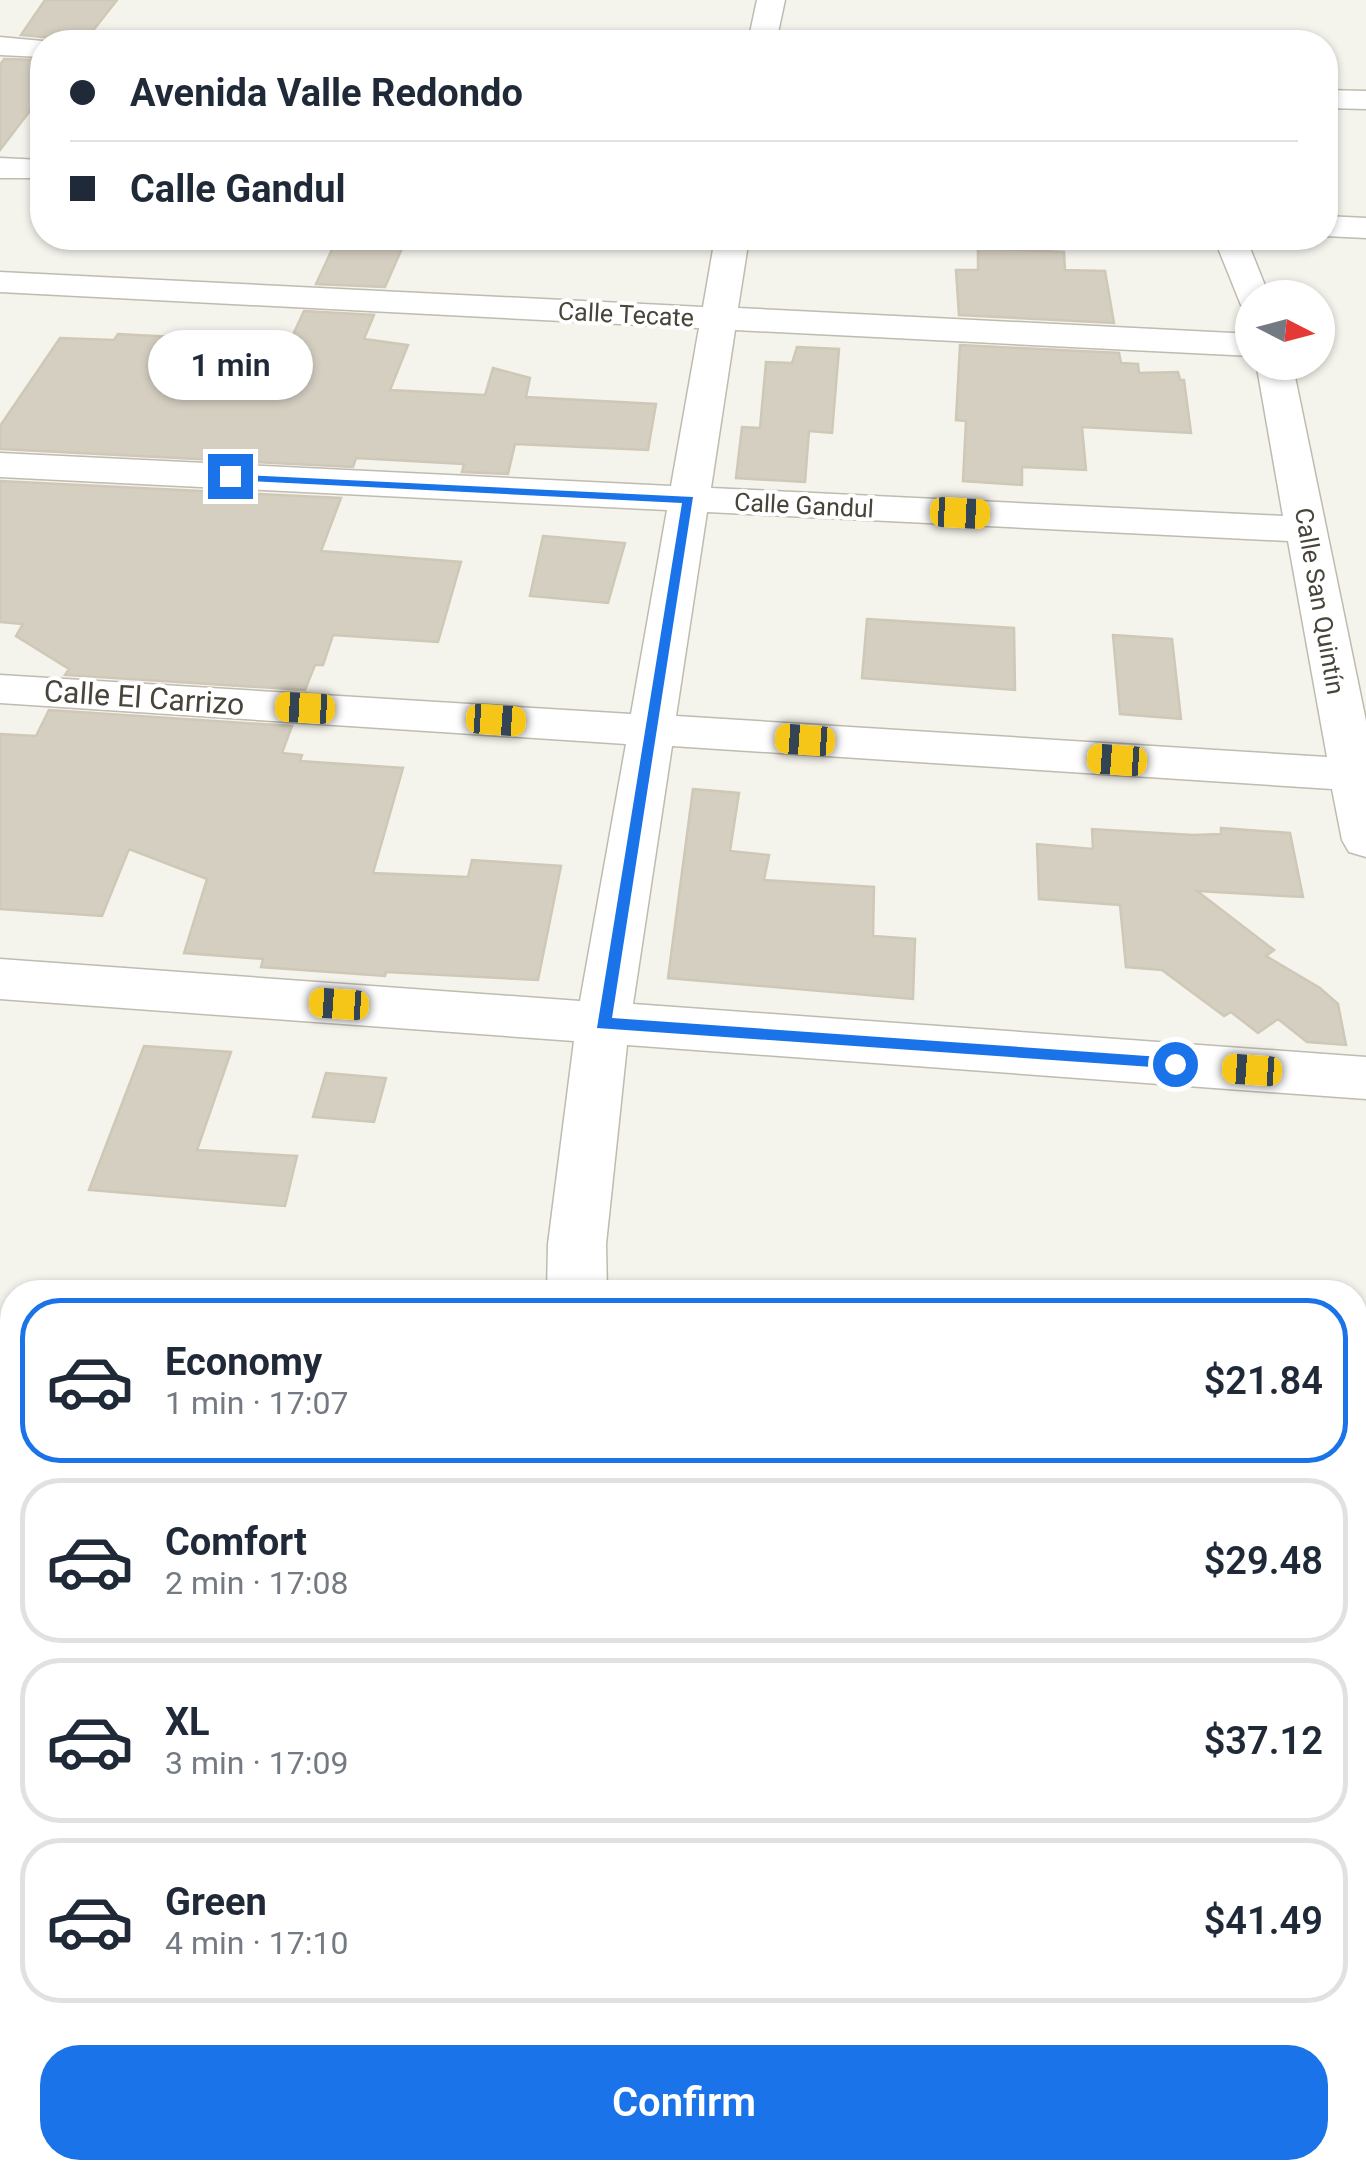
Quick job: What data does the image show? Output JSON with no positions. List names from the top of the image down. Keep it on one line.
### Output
{"streets":{"street":["Calle Tecate","Calle Gandul","Calle San Quintín","Calle El Carrizo"]},"crossings":[["Calle Gandul","Calle San Quintín"],["Calle San Quintín","Calle El Carrizo"]],"north":"right","page":{"banner":["Avenida Valle Redondo","Calle Gandul"],"bubble":"1 min","list":[{"name":"Economy","note":"1 min · 17:07","value":"$21.84"},{"name":"Comfort","note":"2 min · 17:08","value":"$29.48"},{"name":"XL","note":"3 min · 17:09","value":"$37.12"},{"name":"Green","note":"4 min · 17:10","value":"$41.49"}],"buttons":"Confirm"}}
